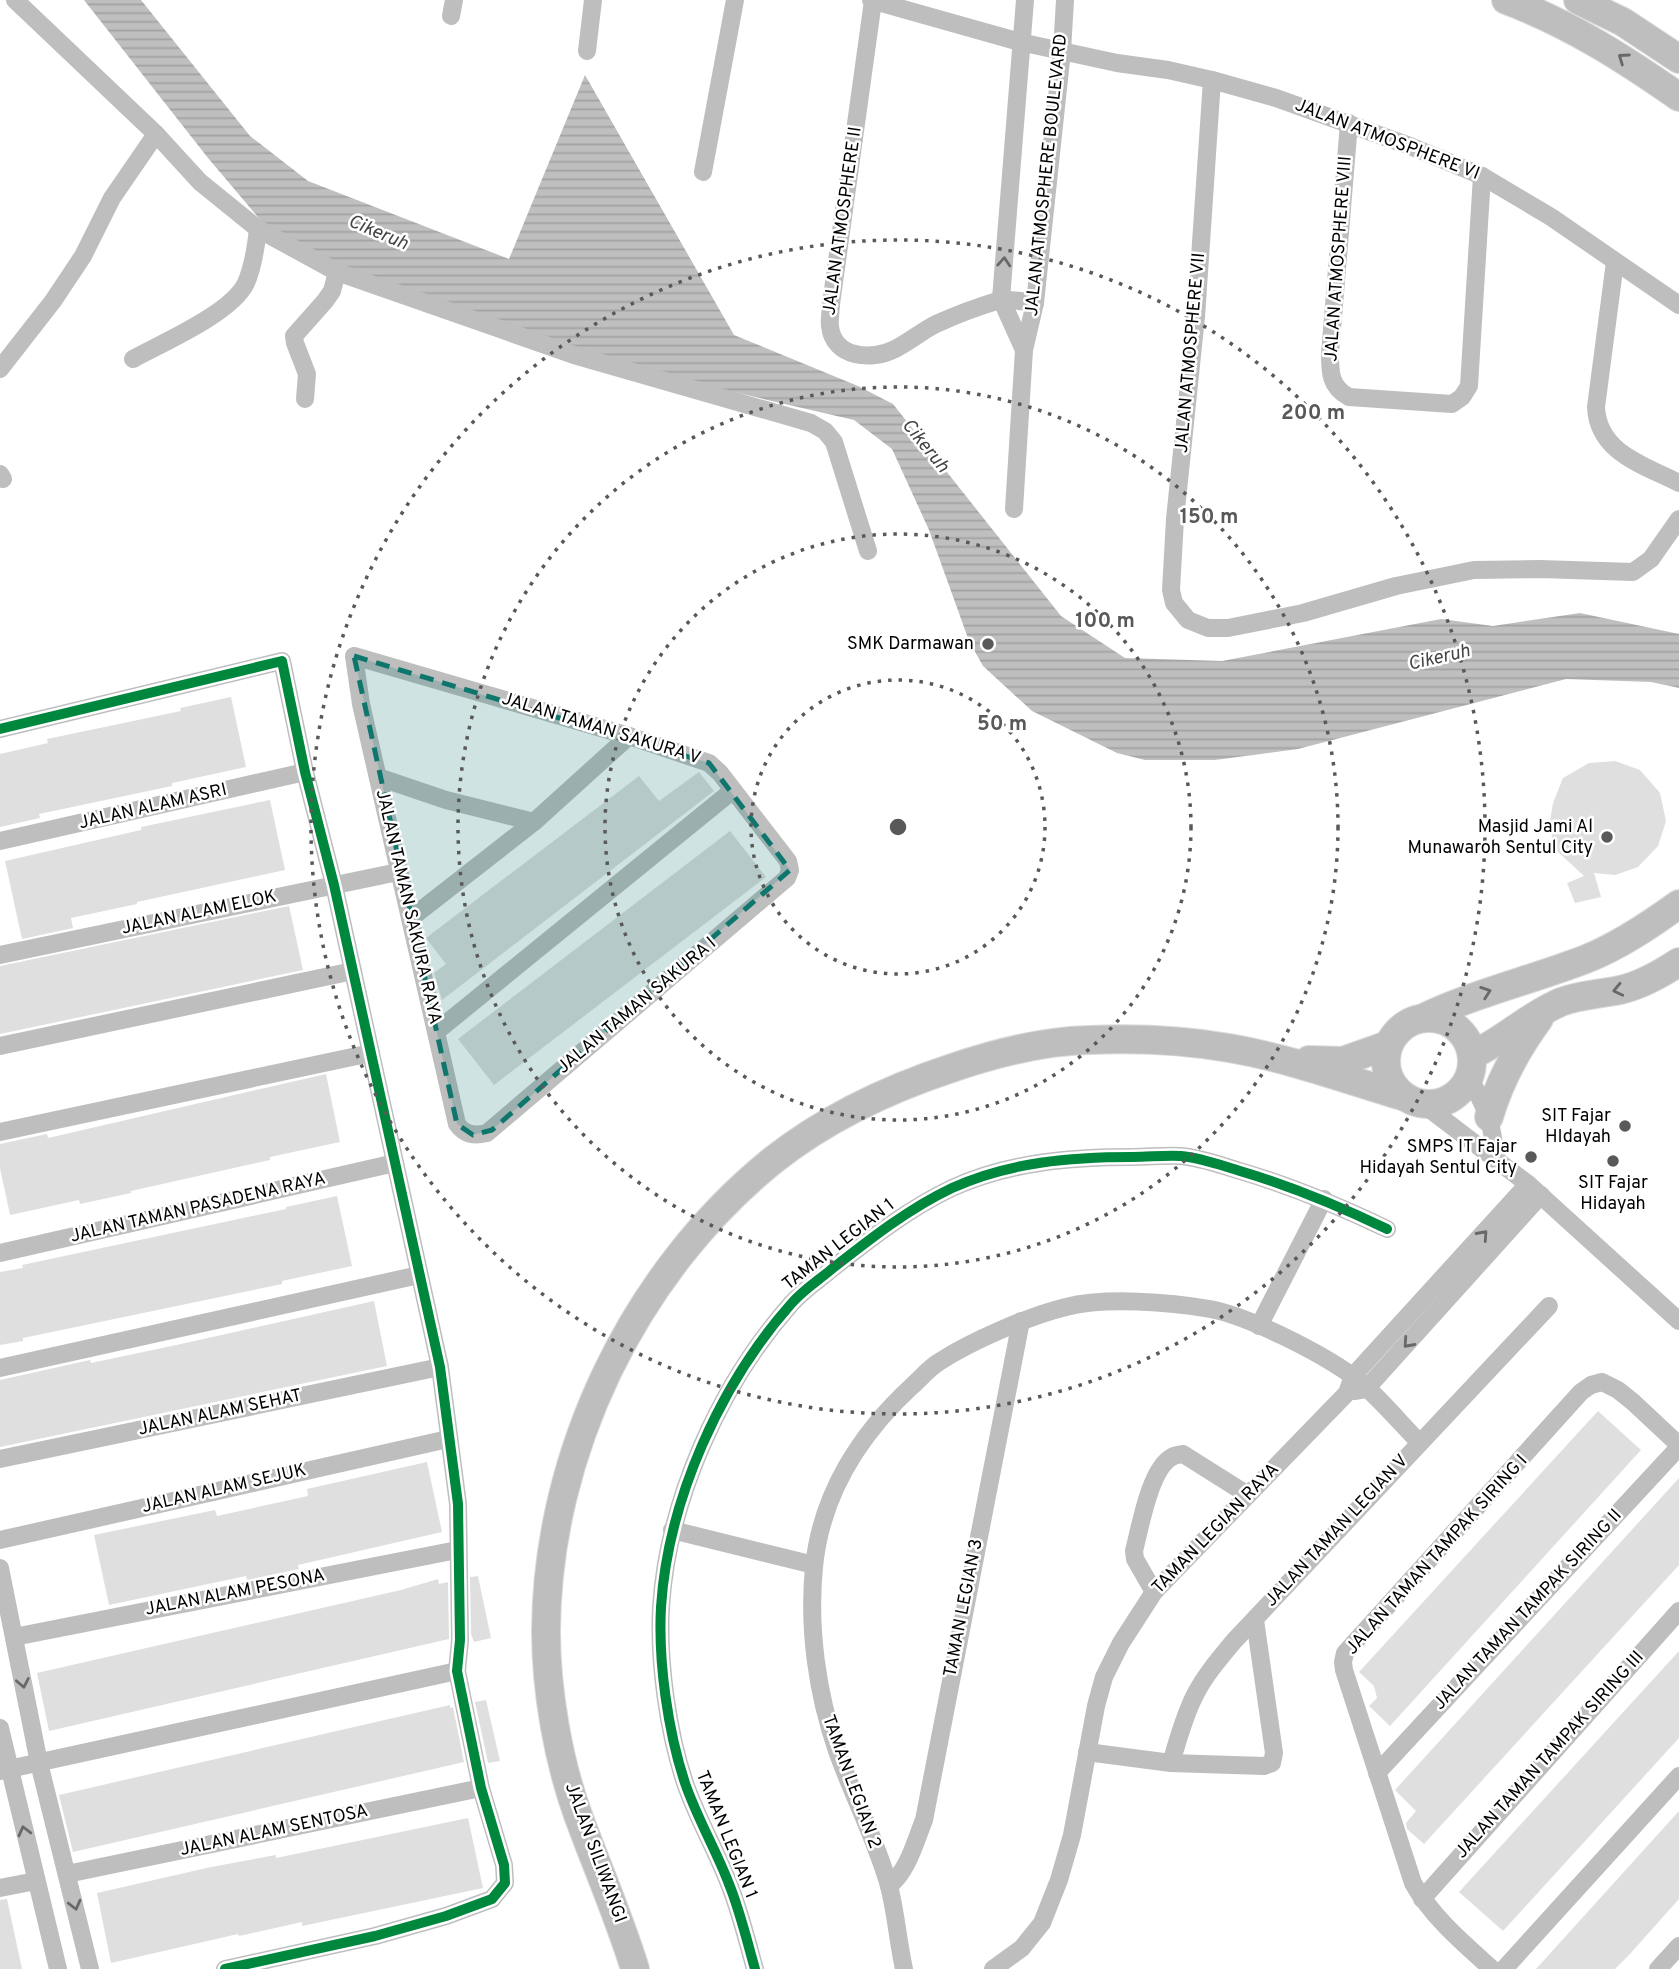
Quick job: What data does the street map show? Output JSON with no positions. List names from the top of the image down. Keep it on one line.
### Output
{"streets":{"main road":["JALAN SILIWANGI"],"street":["JALAN ATMOSPHERE VI","JALAN ATMOSPHERE BOULEVARD","JALAN ATMOSPHERE II","JALAN ATMOSPHERE VIII","JALAN ATMOSPHERE VII","JALAN TAMAN SAKURA V","JALAN ALAM ASRI","JALAN TAMAN SAKURA RAYA","JALAN ALAM ELOK","JALAN TAMAN SAKURA I","JALAN TAMAN PASADENA RAYA","TAMAN LEGIAN 1","JALAN ALAM SEHAT","JALAN ALAM SEJUK","TAMAN LEGIAN RAYA","JALAN TAMAN LEGIAN V","JALAN TAMAN TAMPAK SIRING I","JALAN ALAM PESONA","TAMAN LEGIAN 3","JALAN TAMAN TAMPAK SIRING II","JALAN TAMAN TAMPAK SIRING III","TAMAN LEGIAN 2","JALAN ALAM SENTOSA"]},"crossings":[["JALAN ATMOSPHERE VI","JALAN ATMOSPHERE BOULEVARD"],["JALAN ATMOSPHERE VI","JALAN ATMOSPHERE II"],["JALAN ATMOSPHERE VI","JALAN ATMOSPHERE VIII"],["JALAN ATMOSPHERE VI","JALAN ATMOSPHERE VII"],["JALAN ATMOSPHERE BOULEVARD","JALAN ATMOSPHERE II"],["JALAN TAMAN SAKURA V","JALAN TAMAN SAKURA RAYA"],["JALAN TAMAN SAKURA V","JALAN TAMAN SAKURA I"],["JALAN TAMAN SAKURA RAYA","JALAN ALAM ELOK"],["JALAN TAMAN SAKURA RAYA","JALAN TAMAN SAKURA I"],["TAMAN LEGIAN RAYA","JALAN TAMAN LEGIAN V"],["TAMAN LEGIAN RAYA","TAMAN LEGIAN 2"],["JALAN TAMAN LEGIAN V","TAMAN LEGIAN 2"],["JALAN TAMAN TAMPAK SIRING I","JALAN TAMAN TAMPAK SIRING II"],["JALAN TAMAN TAMPAK SIRING I","JALAN TAMAN TAMPAK SIRING III"],["TAMAN LEGIAN 3","TAMAN LEGIAN 2"]],"water":["Cikeruh"],"places":["SMK Darmawan","Masjid Jami Al Munawaroh Sentul City","SIT Fajar HIdayah","SMPS IT Fajar Hidayah Sentul City","SIT Fajar Hidayah"],"rings":["200 m","150 m","100 m","50 m"]}
